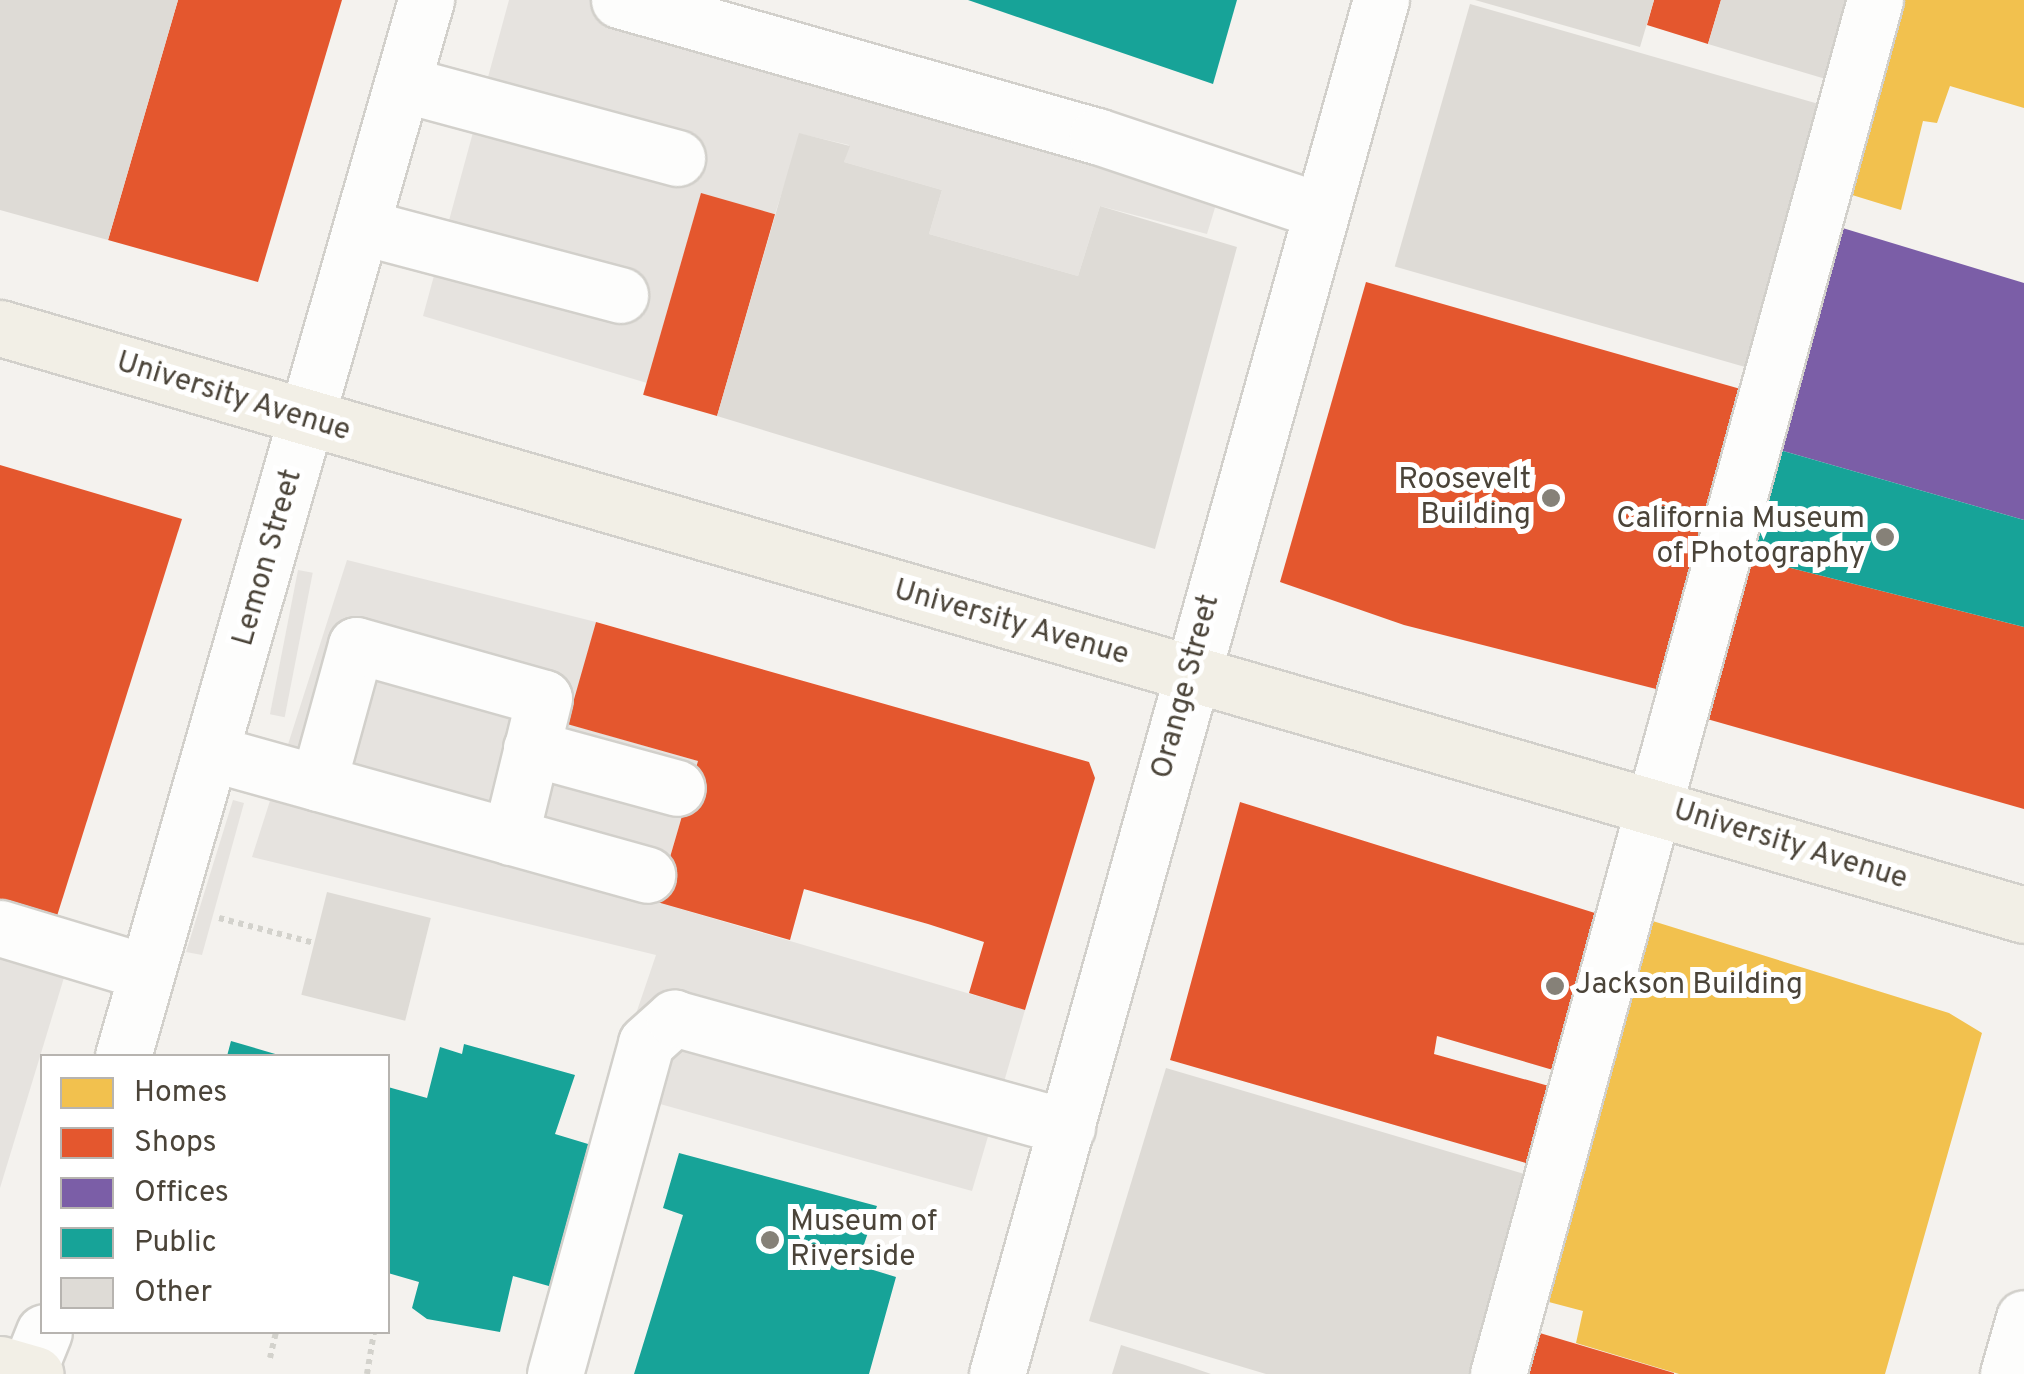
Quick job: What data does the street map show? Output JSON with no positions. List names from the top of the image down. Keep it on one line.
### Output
{"streets":{"main road":["University Avenue"],"street":["Lemon Street","Orange Street"]},"crossings":[["University Avenue","Lemon Street"],["University Avenue","Orange Street"]],"places":["Roosevelt Building","California Museum of Photography","Jackson Building","Museum of Riverside"],"legend":["Homes","Shops","Offices","Public","Other"]}
